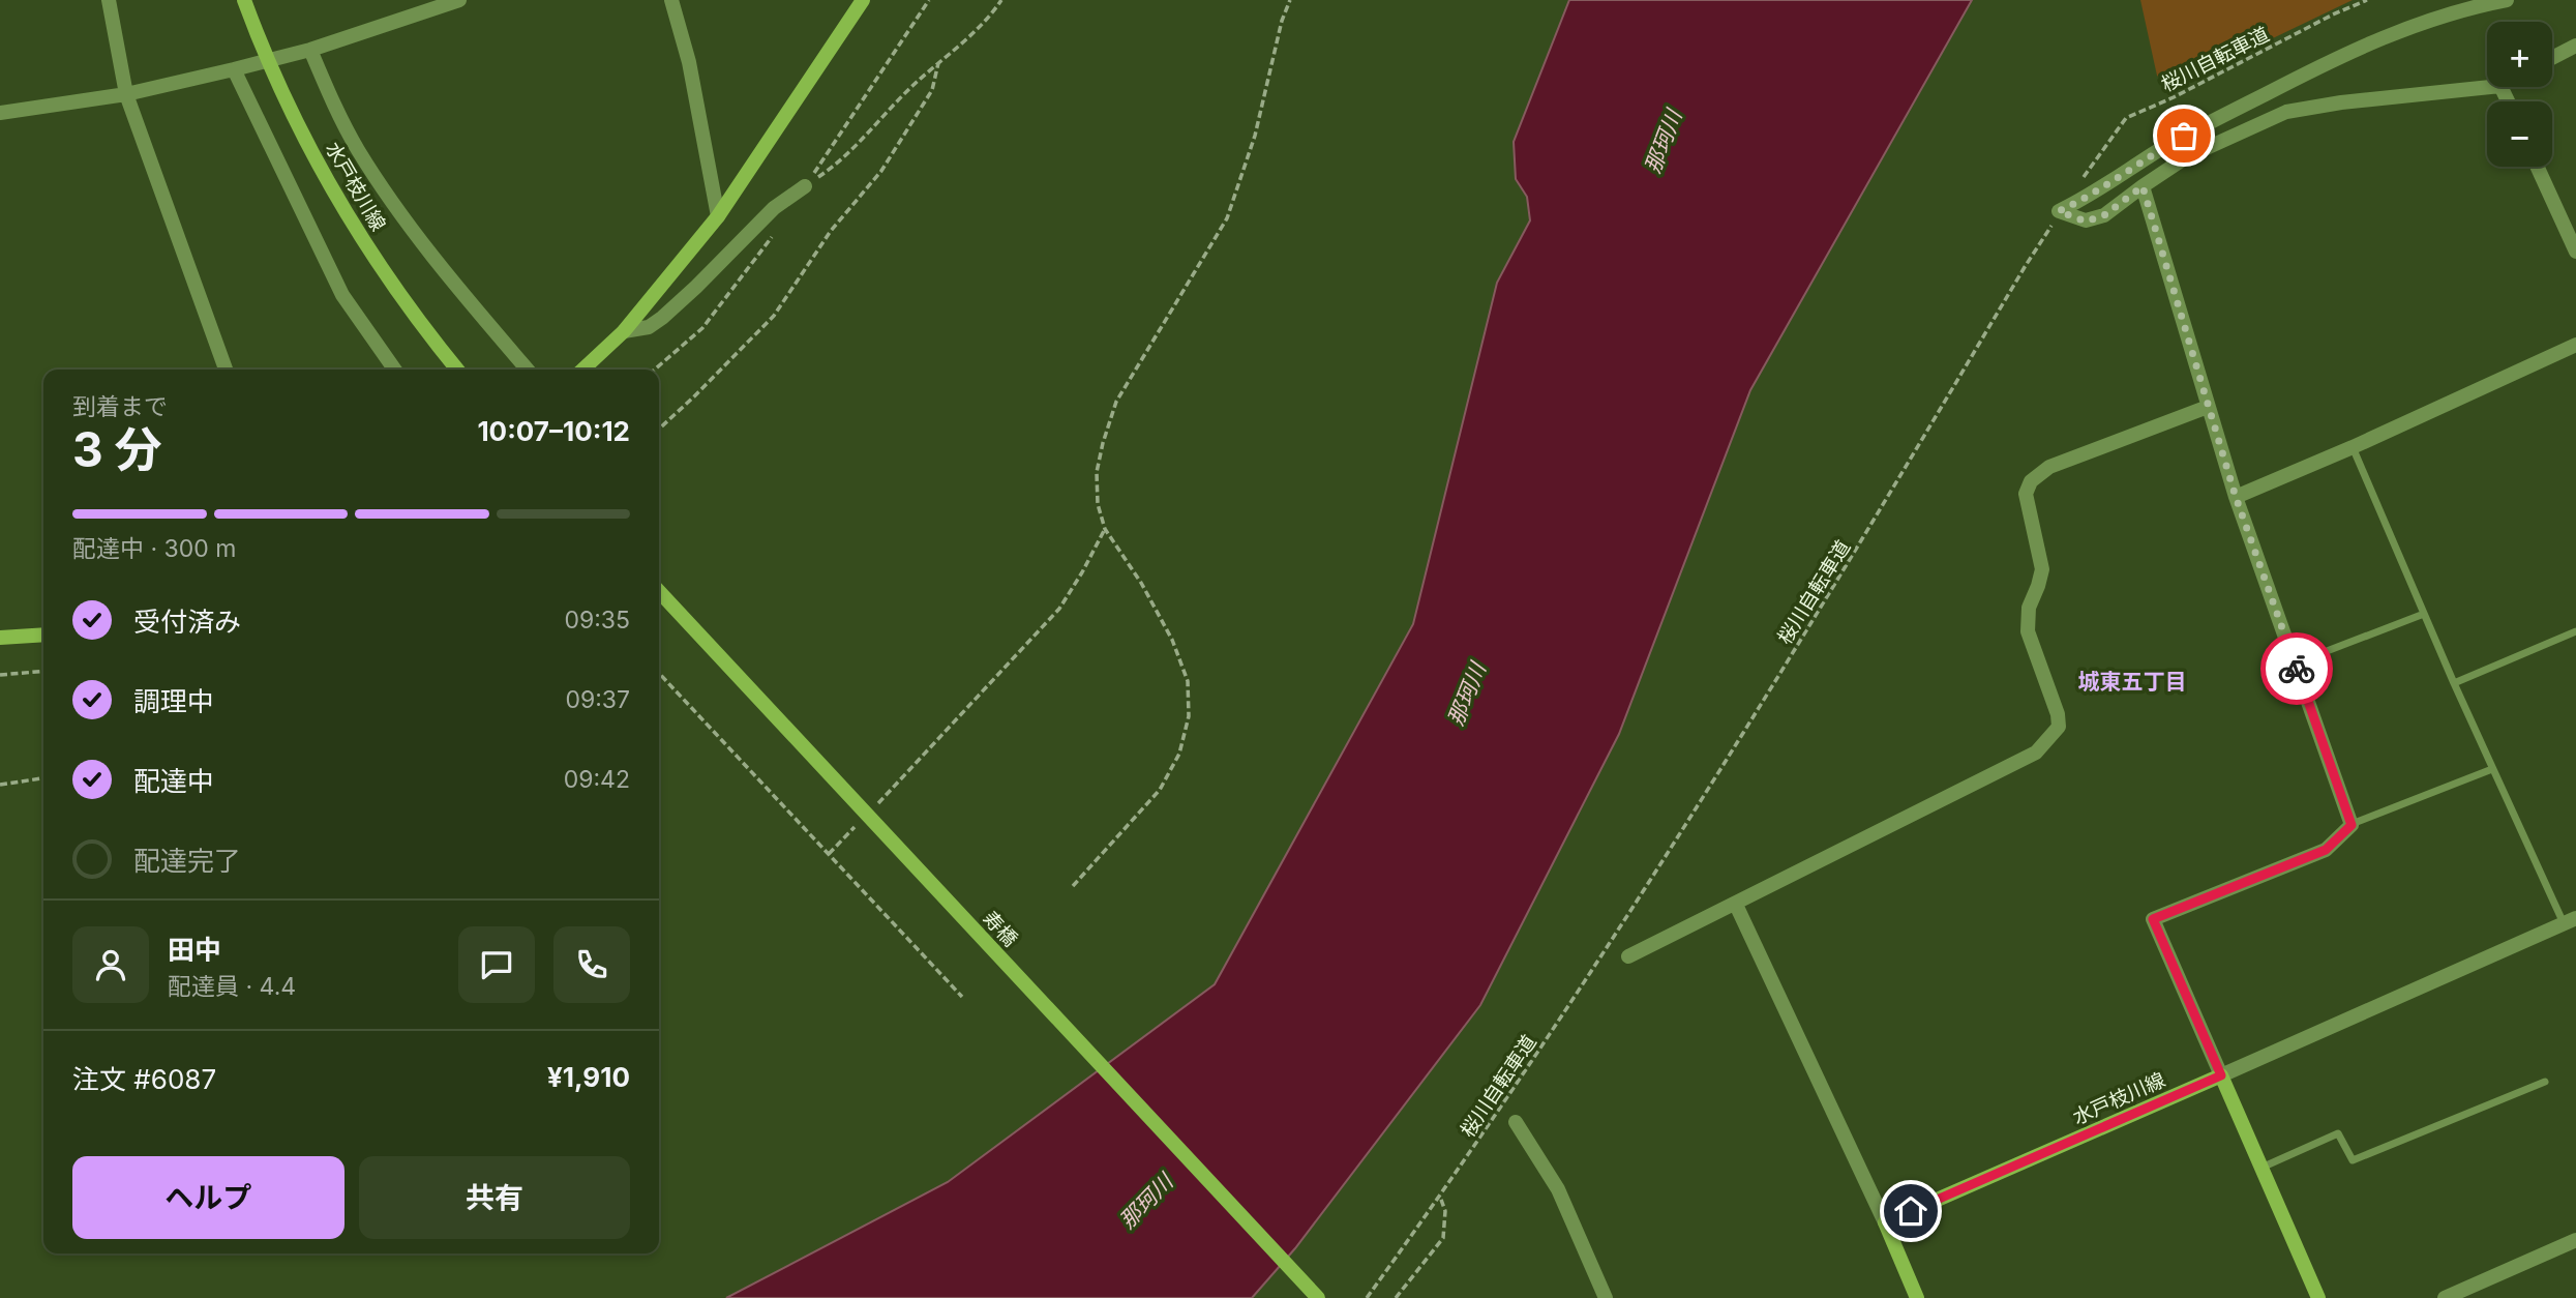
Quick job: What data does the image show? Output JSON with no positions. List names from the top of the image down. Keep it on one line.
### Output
{"streets":{"main road":["水戸枝川線","寿橋"],"path":["桜川自転車道"]},"districts":["城東五丁目"],"water":["那珂川"],"page":{"map_buttons":["+","−"],"heading":["3 分","到着まで","10:07–10:12"],"panel":["田中","配達員 · 4.4","注文 #6087","¥1,910"],"bar":"配達中 · 300 m","list":[["受付済み","09:35"],["調理中","09:37"],["配達中","09:42"],"配達完了"],"buttons":["ヘルプ","共有"]}}
